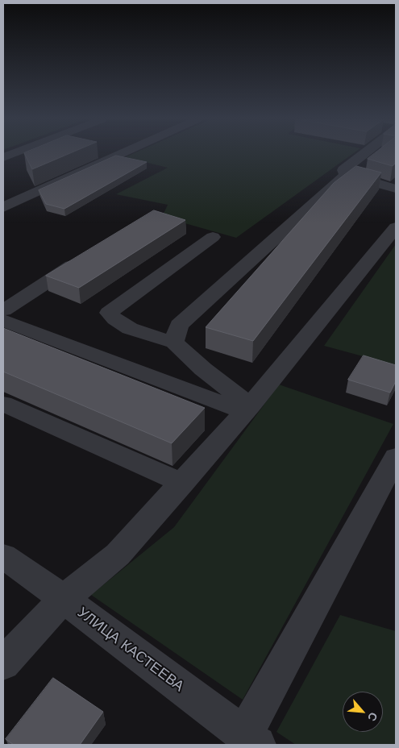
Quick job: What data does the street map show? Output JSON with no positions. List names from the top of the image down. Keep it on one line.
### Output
{"streets":{"street":["УЛИЦА КАСТЕЕВА"]},"north":"bottom right"}
